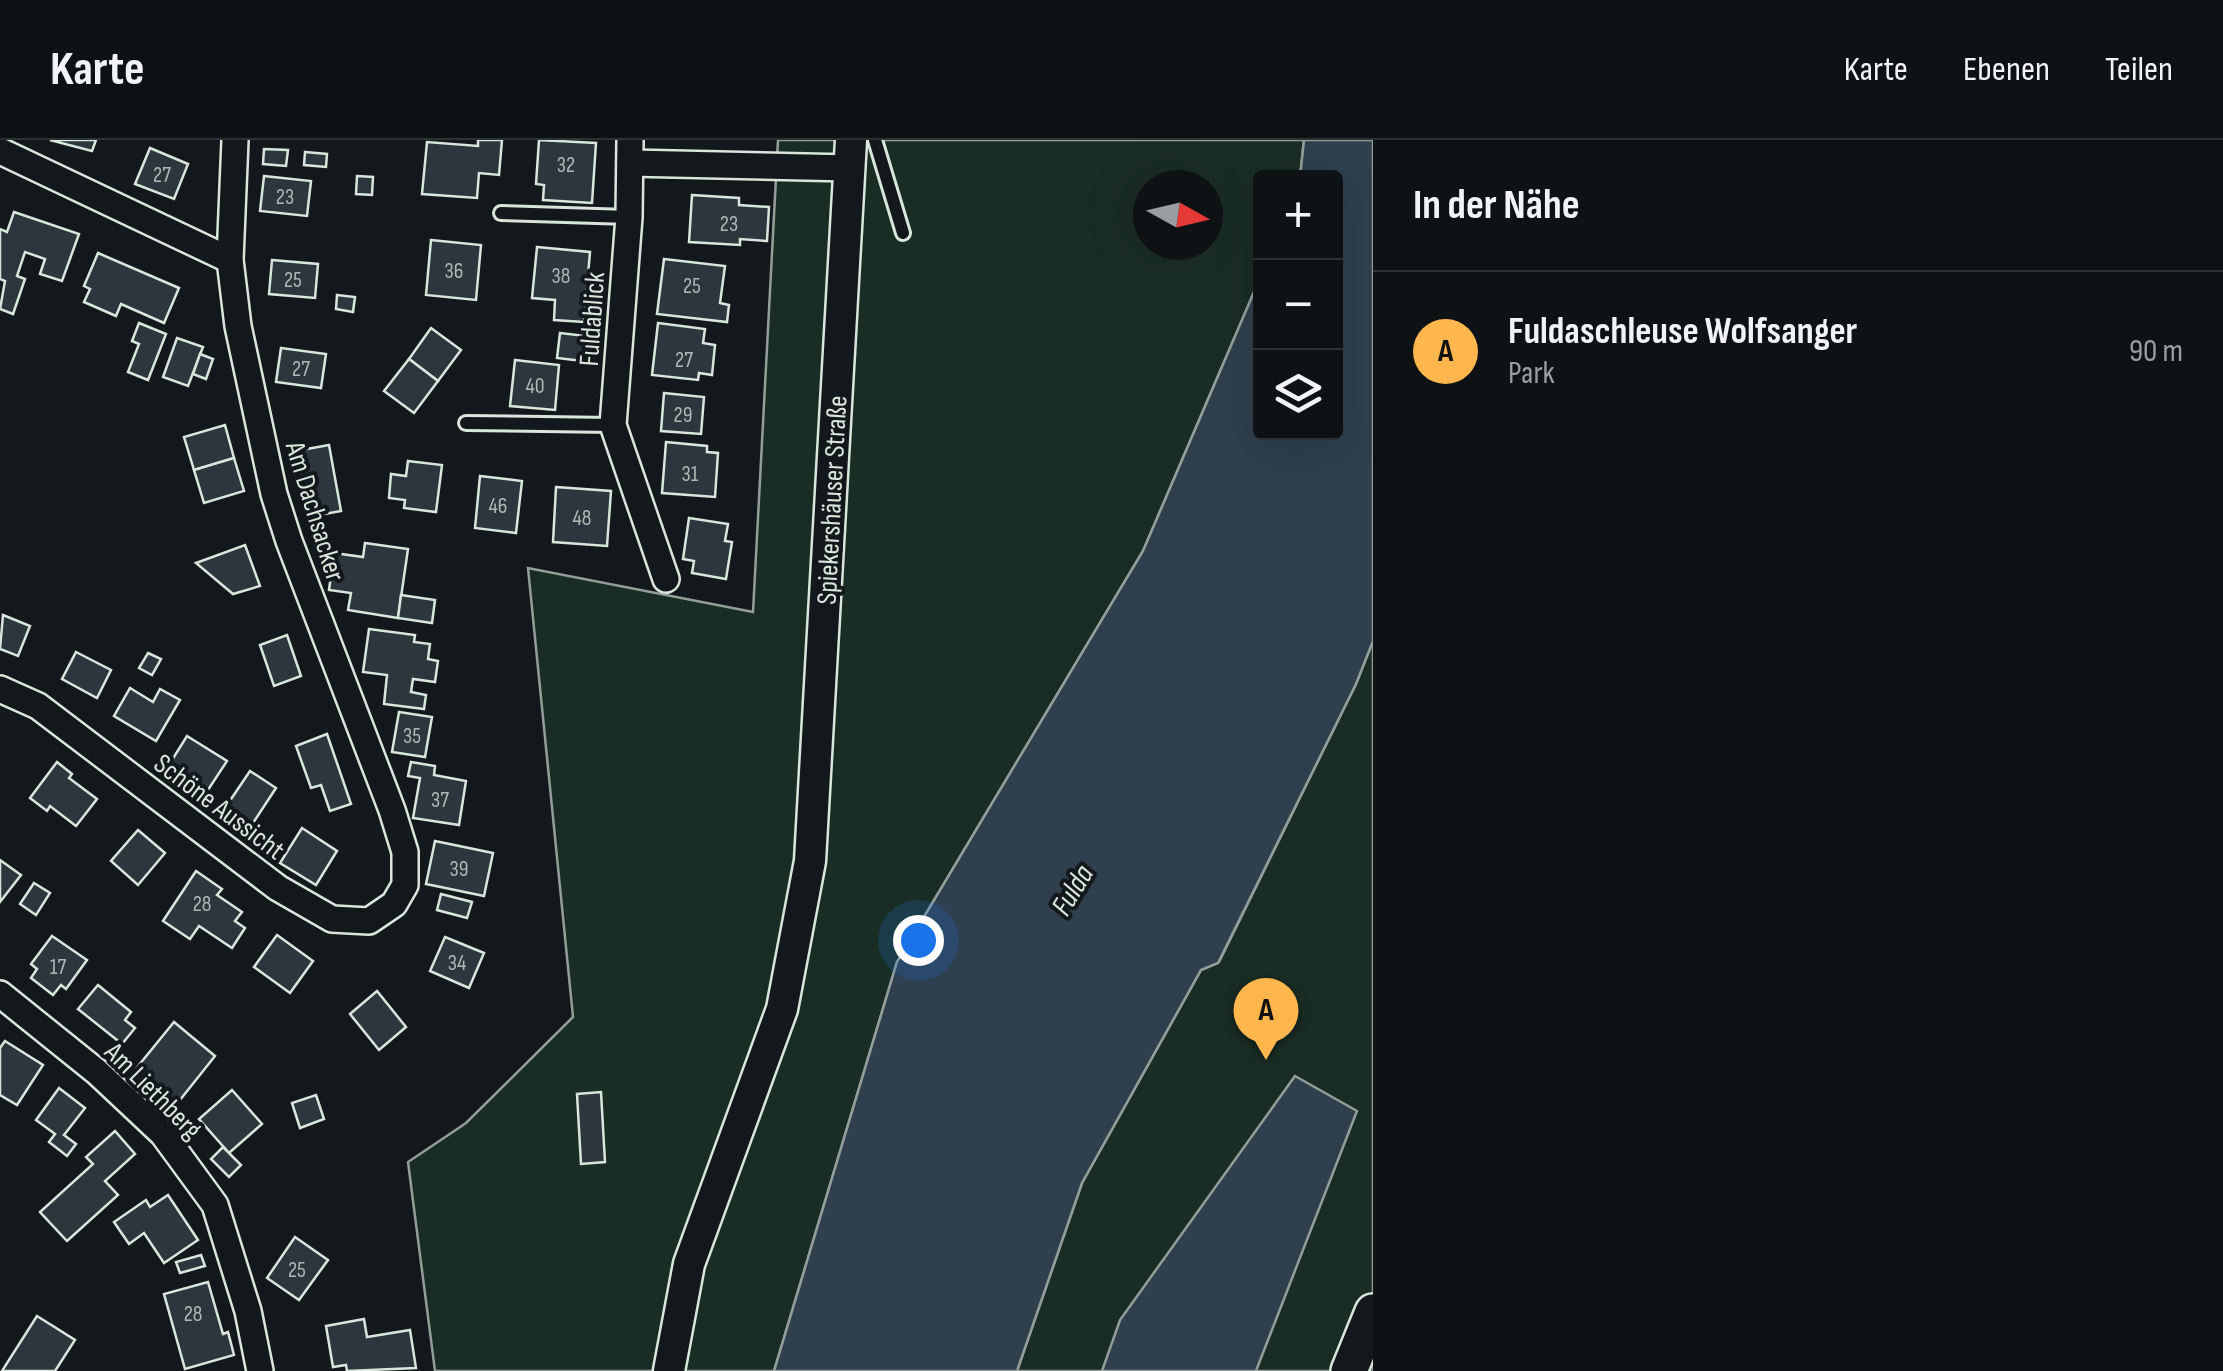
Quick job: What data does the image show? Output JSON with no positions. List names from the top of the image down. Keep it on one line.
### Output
{"streets":{"street":["Fuldablick","Spiekershäuser Straße","Am Dachsacker","Schöne Aussicht","Am Liethberg"]},"crossings":[["Fuldablick","Spiekershäuser Straße"],["Am Dachsacker","Schöne Aussicht"]],"water":["Fulda"],"house_numbers":["32","27","23","23","36","38","25","25","27","27","40","29","31","46","48","35","37","39","28","34","17","25","28"],"north":"right","page":{"header":"Karte","nav":["Karte","Ebenen","Teilen"],"heading":"In der Nähe","map_buttons":["+","−"],"list":[{"mark":"A","name":"Fuldaschleuse Wolfsanger","note":"Park","value":"90 m"}],"pins":"A"}}
